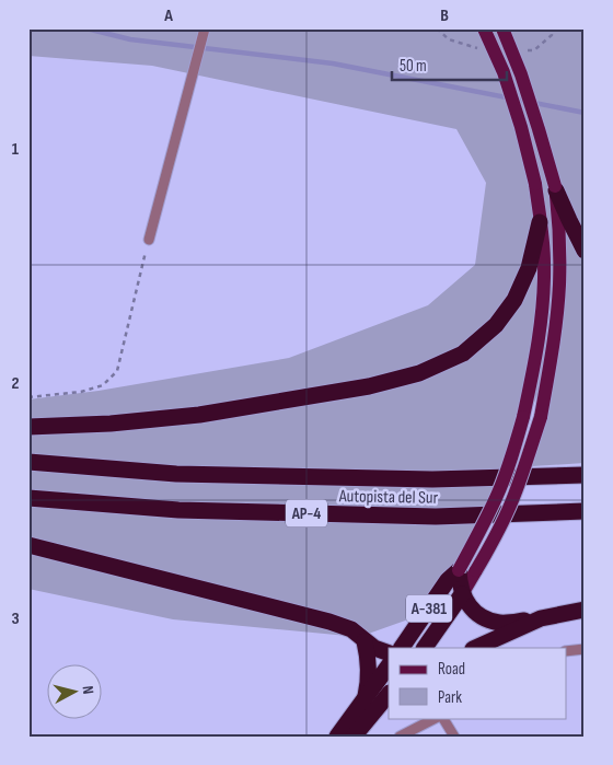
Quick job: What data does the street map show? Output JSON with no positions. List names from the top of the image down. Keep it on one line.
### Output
{"streets":{"highway":["Autopista del Sur","AP-4","A-381"]},"legend":["Road","Park"],"scale_bar":"50 m","north":"right","grid":{"columns":["A","B"],"rows":["1","2","3"]}}
